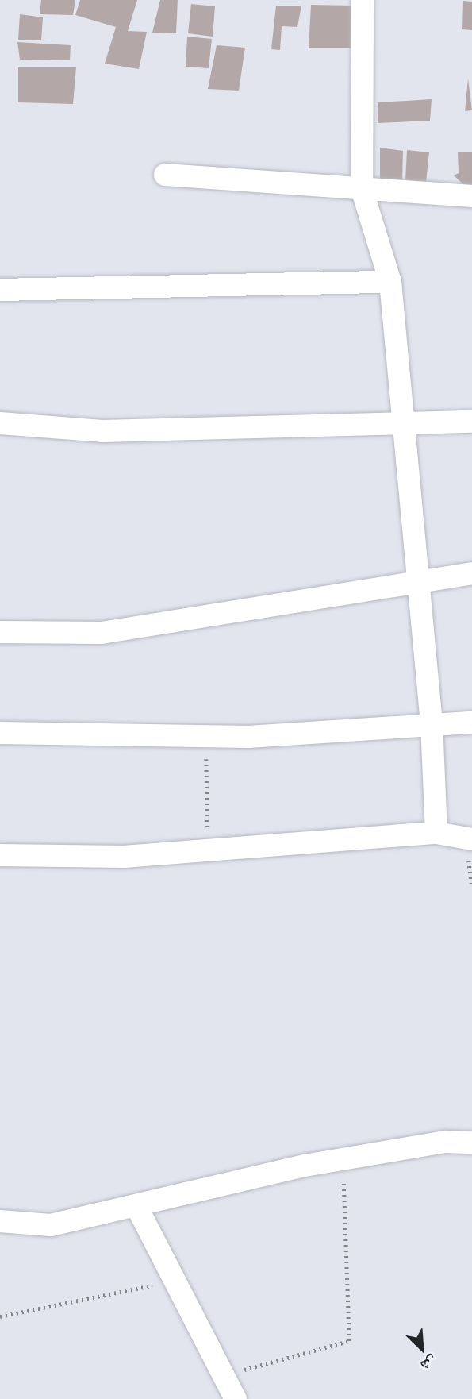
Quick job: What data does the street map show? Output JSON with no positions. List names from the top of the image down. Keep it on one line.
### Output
{"north":"bottom right"}
